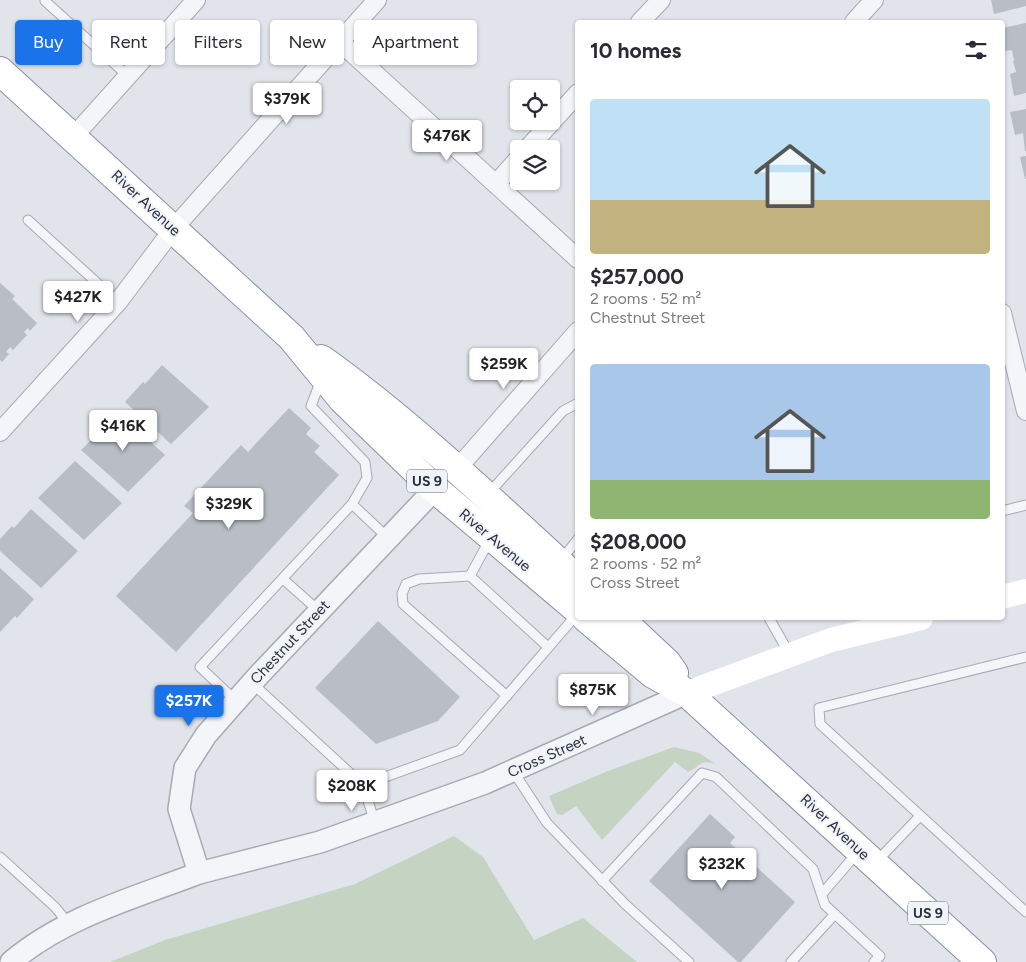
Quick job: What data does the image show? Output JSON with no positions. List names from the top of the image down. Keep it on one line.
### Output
{"streets":{"highway":["River Avenue","US 9"],"main road":["Cross Street"],"street":["Chestnut Street"]},"crossings":[["River Avenue","Chestnut Street"],["River Avenue","Cross Street"],["Chestnut Street","Cross Street"]],"page":{"chip":["Buy","Rent","Filters","New","Apartment"],"heading":"10 homes","list":[{"name":"$257,000","note":"2 rooms · 52 m² · Chestnut Street"},{"name":"$208,000","note":"2 rooms · 52 m² · Cross Street"}],"price":["$379K","$476K","$427K","$259K","$416K","$329K","$875K","$257K","$208K","$232K"]}}
